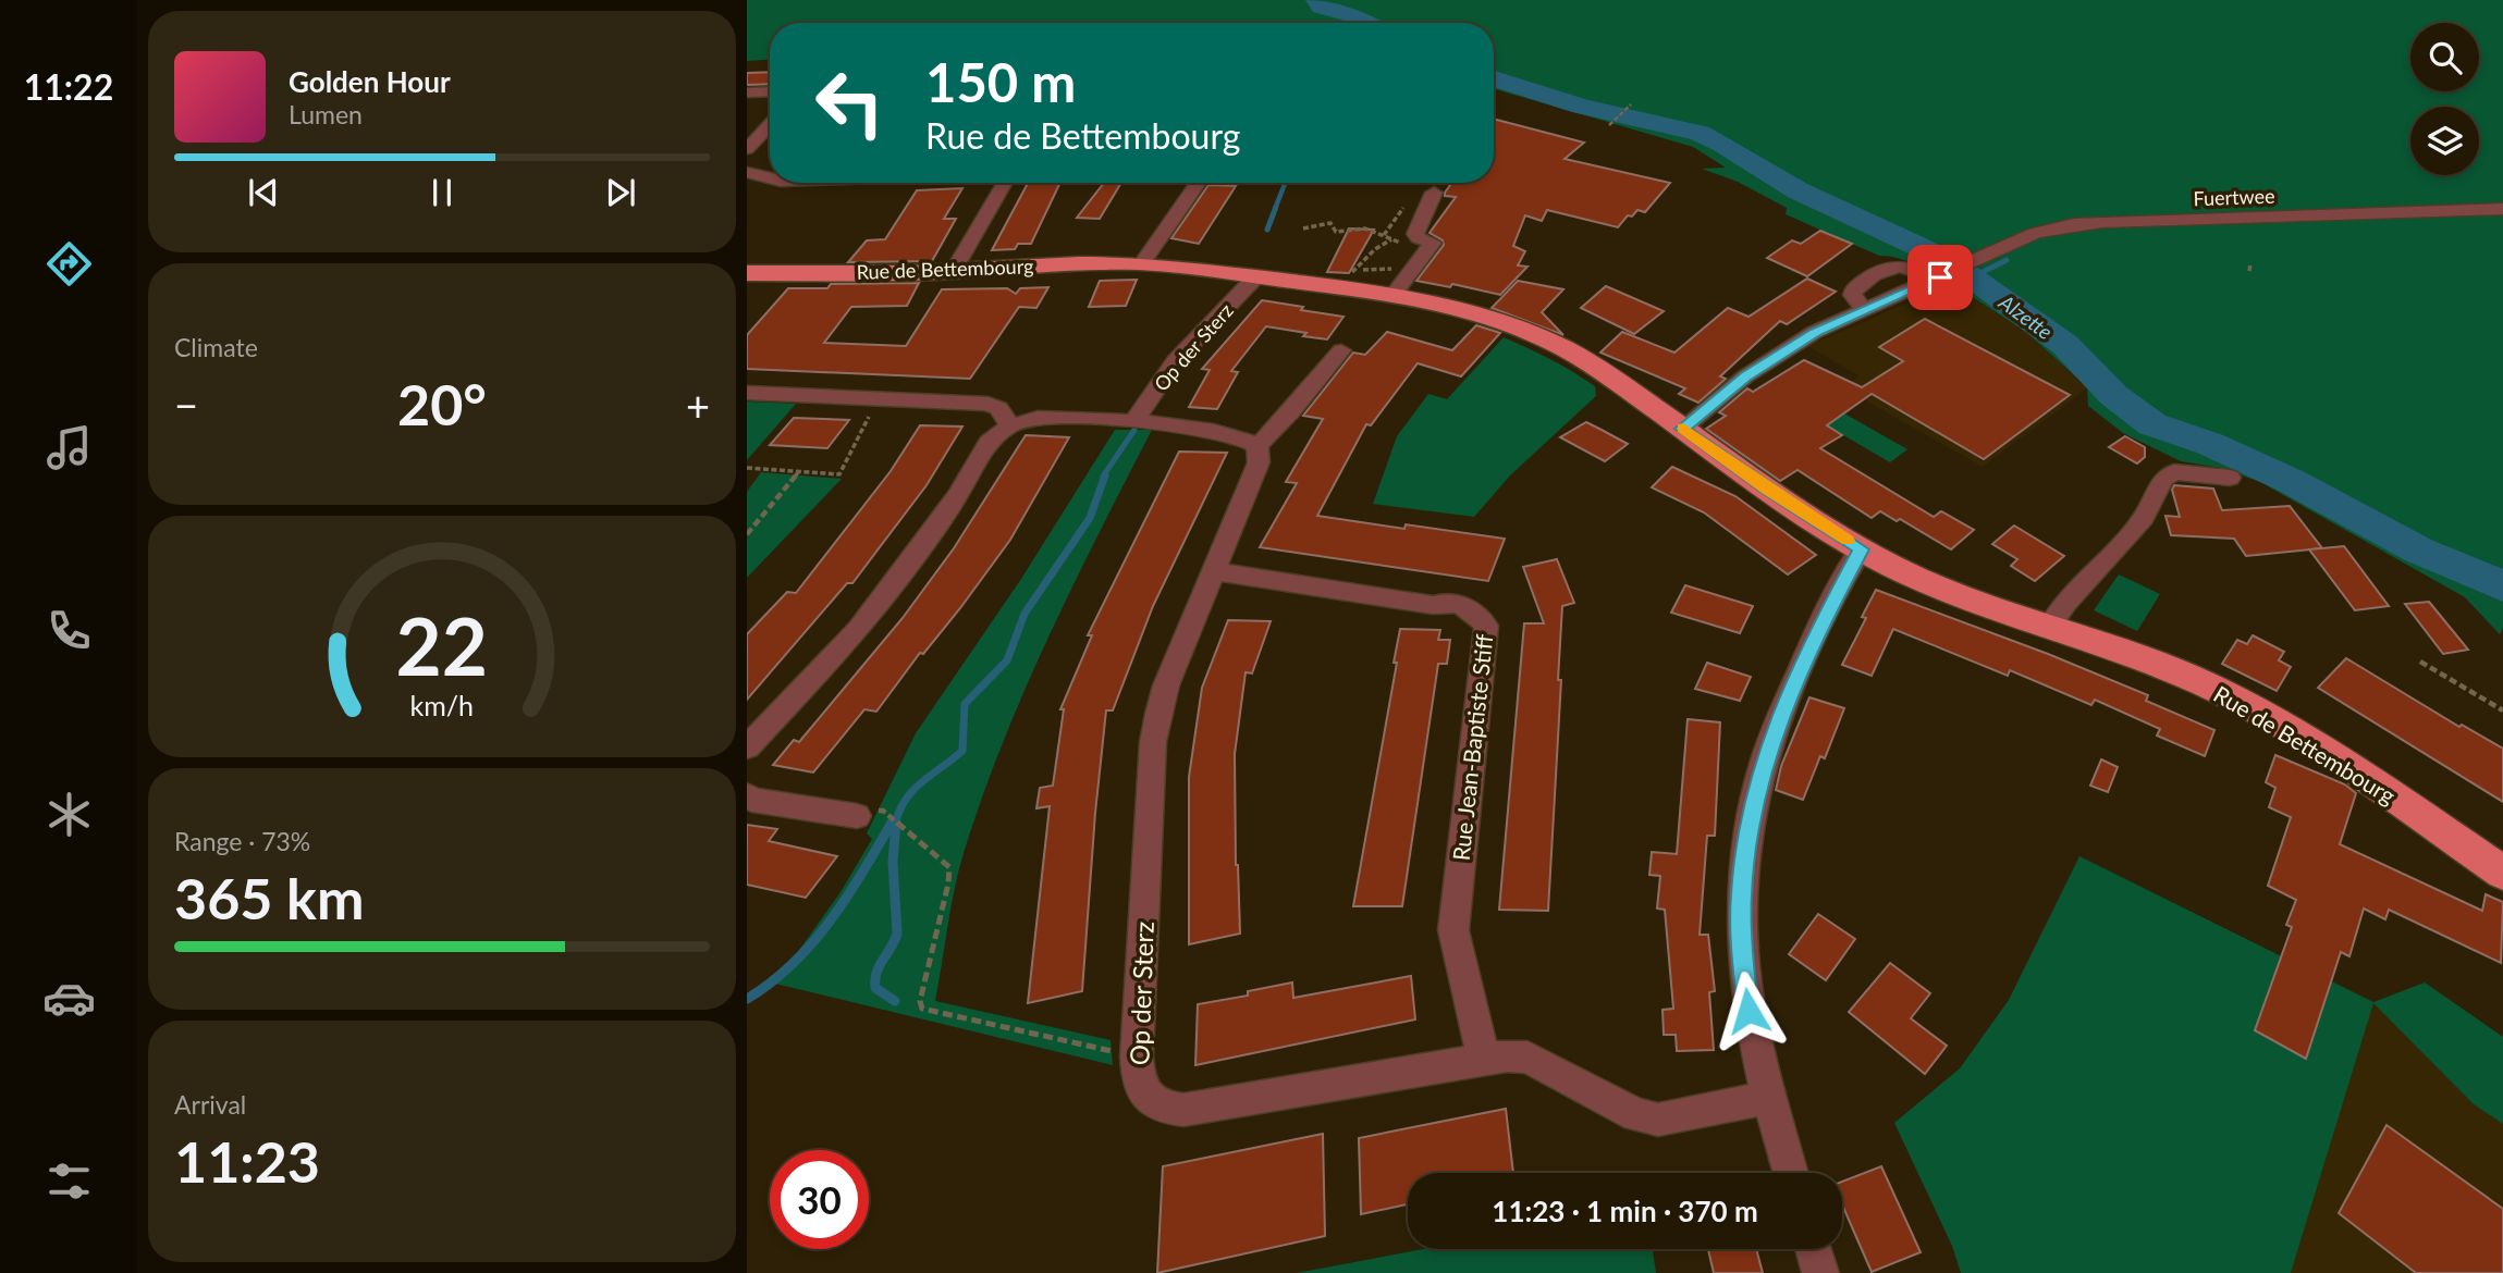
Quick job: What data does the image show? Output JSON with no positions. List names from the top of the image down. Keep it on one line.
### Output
{"streets":{"main road":["Rue de Bettembourg"],"street":["Fuertwee","Op der Sterz","Rue Jean-Baptiste Stiff"]},"crossings":[["Rue de Bettembourg","Op der Sterz"],["Op der Sterz","Rue Jean-Baptiste Stiff"]],"water":["Alzette"],"page":{"tabs":"11:22","turn":["150 m","Rue de Bettembourg"],"song":["Golden Hour","Lumen"],"tile":["Climate",["Range · 73%","365 km"],["Arrival","11:23"]],"heat":["−","20°","+"],"limit":"30","trip":"11:23 · 1 min · 370 m","gauge":["22","km/h"]}}
